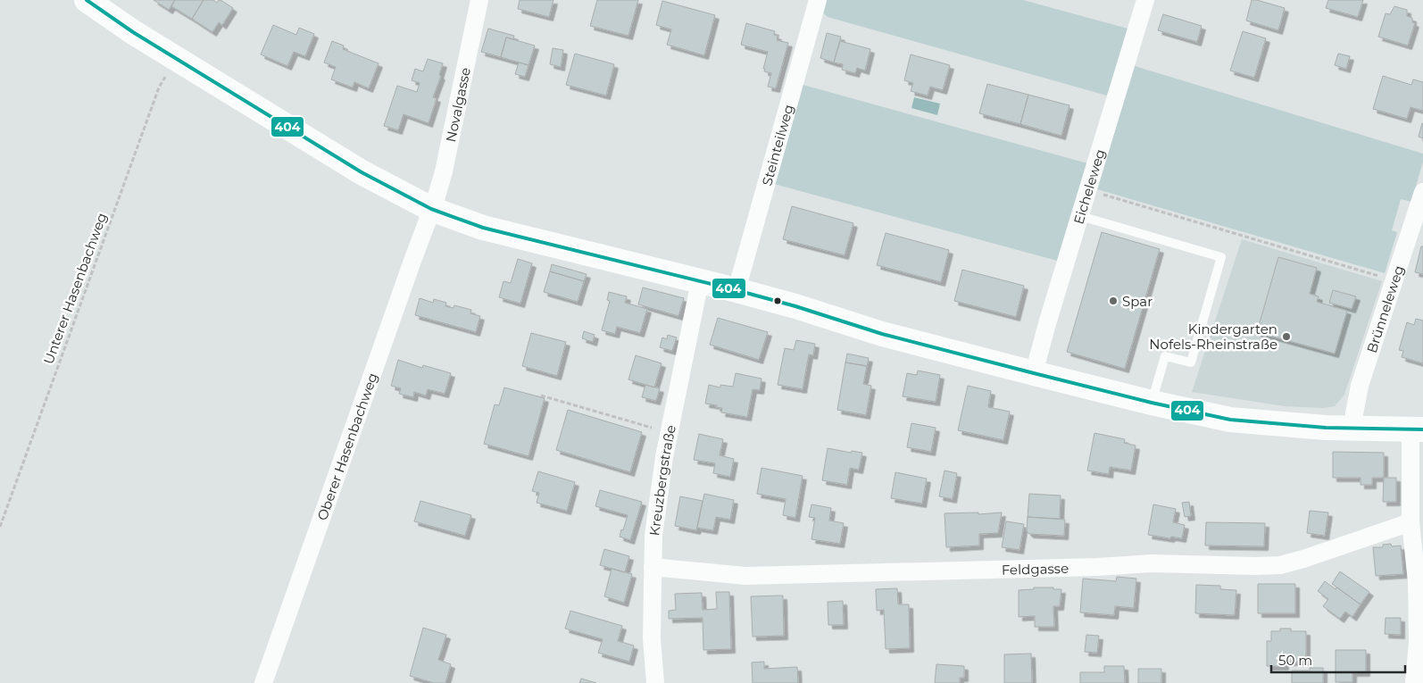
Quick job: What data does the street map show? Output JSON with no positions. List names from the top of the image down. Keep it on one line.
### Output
{"streets":{"street":["Novalgasse","Steinteilweg","Eicheleweg","Brünneleweg","Oberer Hasenbachweg","Kreuzbergstraße","Feldgasse"],"path":["Unterer Hasenbachweg"]},"crossings":[["Novalgasse","Oberer Hasenbachweg"],["Kreuzbergstraße","Feldgasse"]],"places":["Spar","Kindergarten Nofels-Rheinstraße"],"lines":["transit line 404"],"scale_bar":"50 m"}
